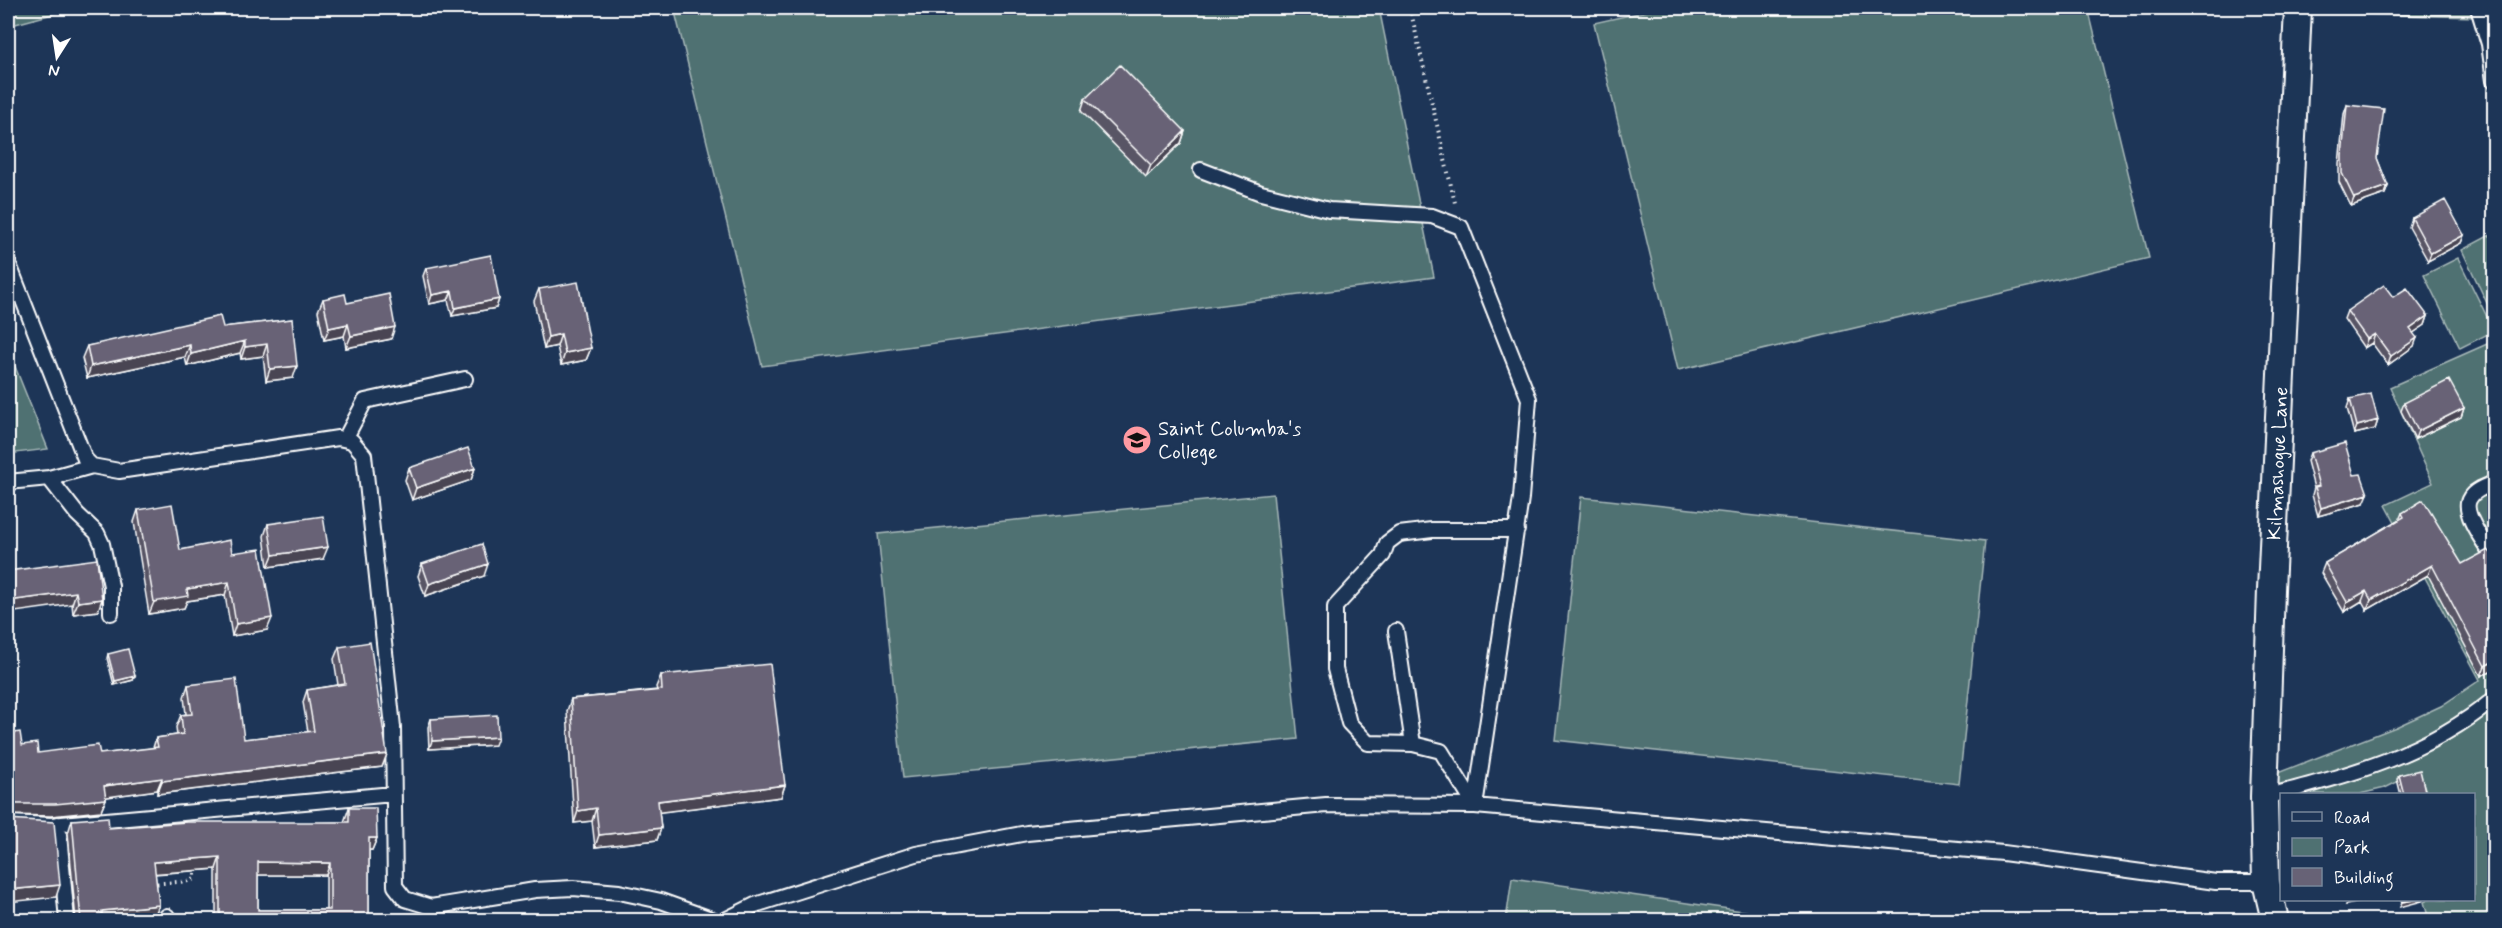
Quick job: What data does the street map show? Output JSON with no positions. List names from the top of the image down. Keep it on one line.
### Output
{"streets":{"street":["Kilmashogue Lane"]},"places":{"school or university":["Saint Columba's College"]},"legend":["Road","Park","Building"],"north":"bottom"}
